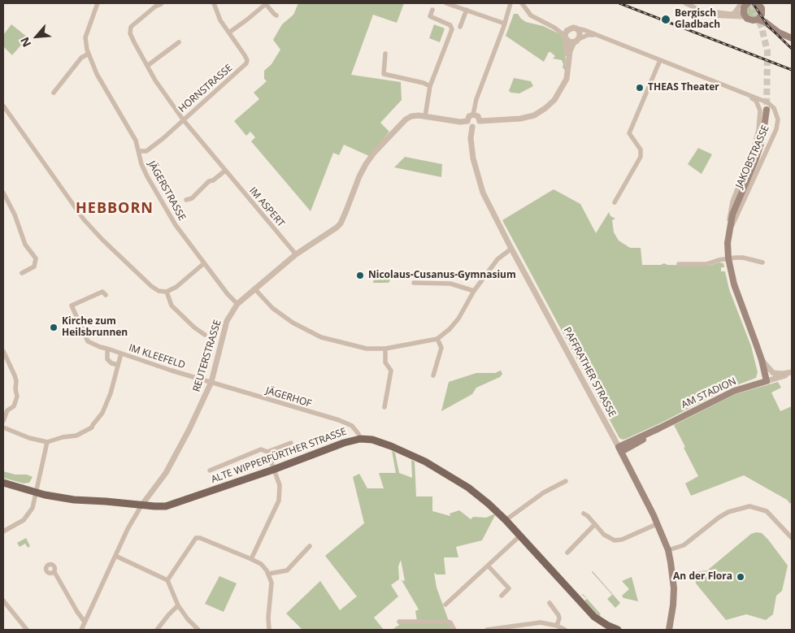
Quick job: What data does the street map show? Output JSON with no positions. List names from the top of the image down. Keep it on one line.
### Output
{"streets":{"main road":["JAKOBSTRASSE","PAFFRATHER STRASSE","AM STADION","ALTE WIPPERFÜRTHER STRASSE"],"street":["HORNSTRASSE","JÄGERSTRASSE","IM ASPERT","REUTERSTRASSE","IM KLEEFELD","JÄGERHOF"]},"crossings":[["HORNSTRASSE","JÄGERSTRASSE"],["HORNSTRASSE","IM ASPERT"],["JAKOBSTRASSE","AM STADION"],["JÄGERSTRASSE","REUTERSTRASSE"],["IM ASPERT","REUTERSTRASSE"],["REUTERSTRASSE","IM KLEEFELD"],["REUTERSTRASSE","PAFFRATHER STRASSE"],["REUTERSTRASSE","JÄGERHOF"],["REUTERSTRASSE","ALTE WIPPERFÜRTHER STRASSE"],["IM KLEEFELD","JÄGERHOF"],["PAFFRATHER STRASSE","AM STADION"]],"districts":["HEBBORN"],"places":["Bergisch Gladbach","THEAS Theater","Nicolaus-Cusanus-Gymnasium","Kirche zum Heilsbrunnen","An der Flora"],"north":"bottom left"}
